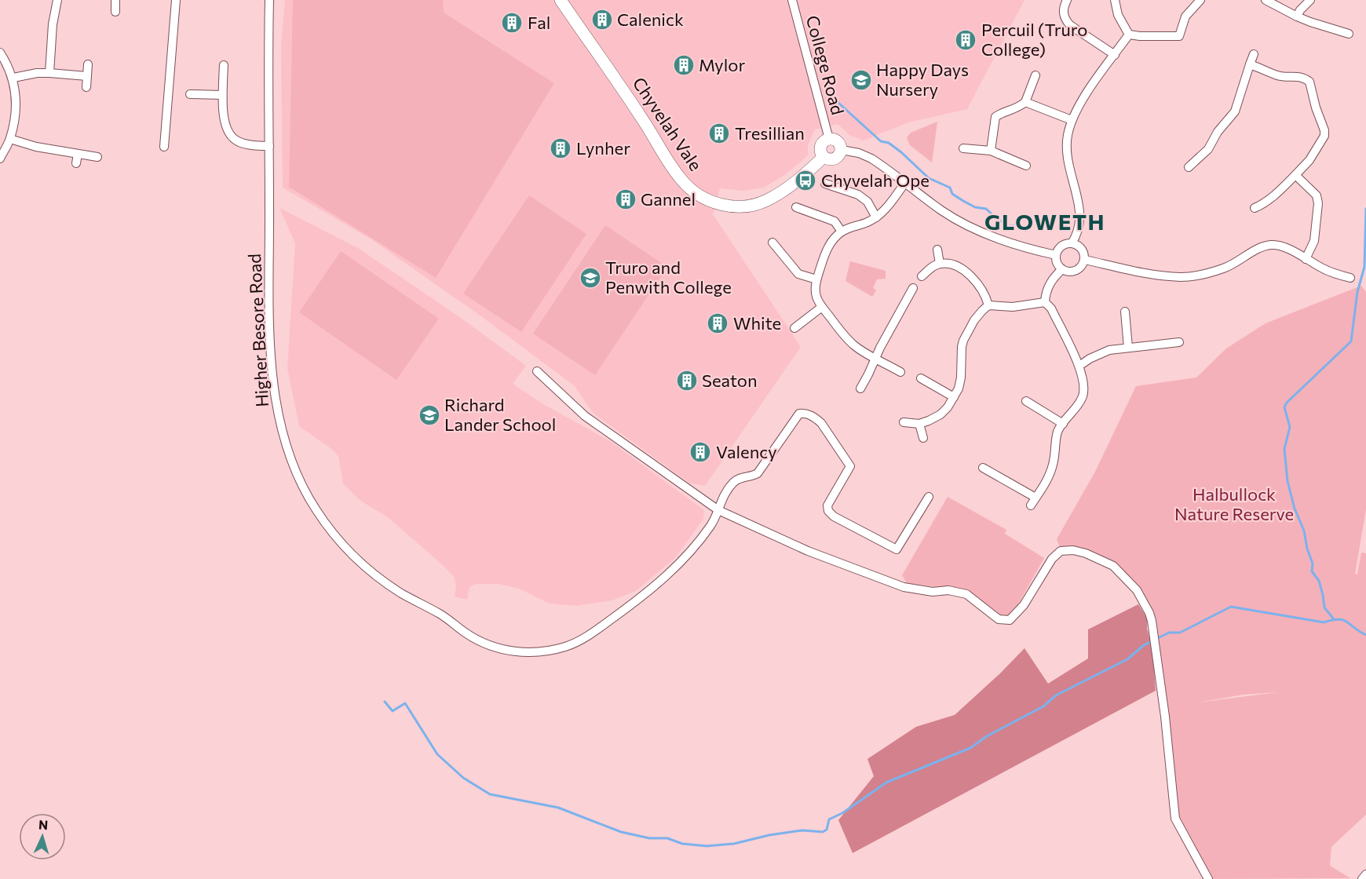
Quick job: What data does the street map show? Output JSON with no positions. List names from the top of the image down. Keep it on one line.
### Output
{"streets":{"street":["College Road","Chyvelah Vale","Higher Besore Road"]},"crossings":[["College Road","Chyvelah Vale"]],"districts":["GLOWETH"],"parks":["Halbullock Nature Reserve"],"places":{"building":["Calenick","Fal","Percuil (Truro College)","Mylor","Tresillian","Lynher","Gannel","White","Seaton","Valency"],"school or university":["Happy Days Nursery","Truro and Penwith College","Richard Lander School"],"bus stop":["Chyvelah Ope"]},"north":"top"}
